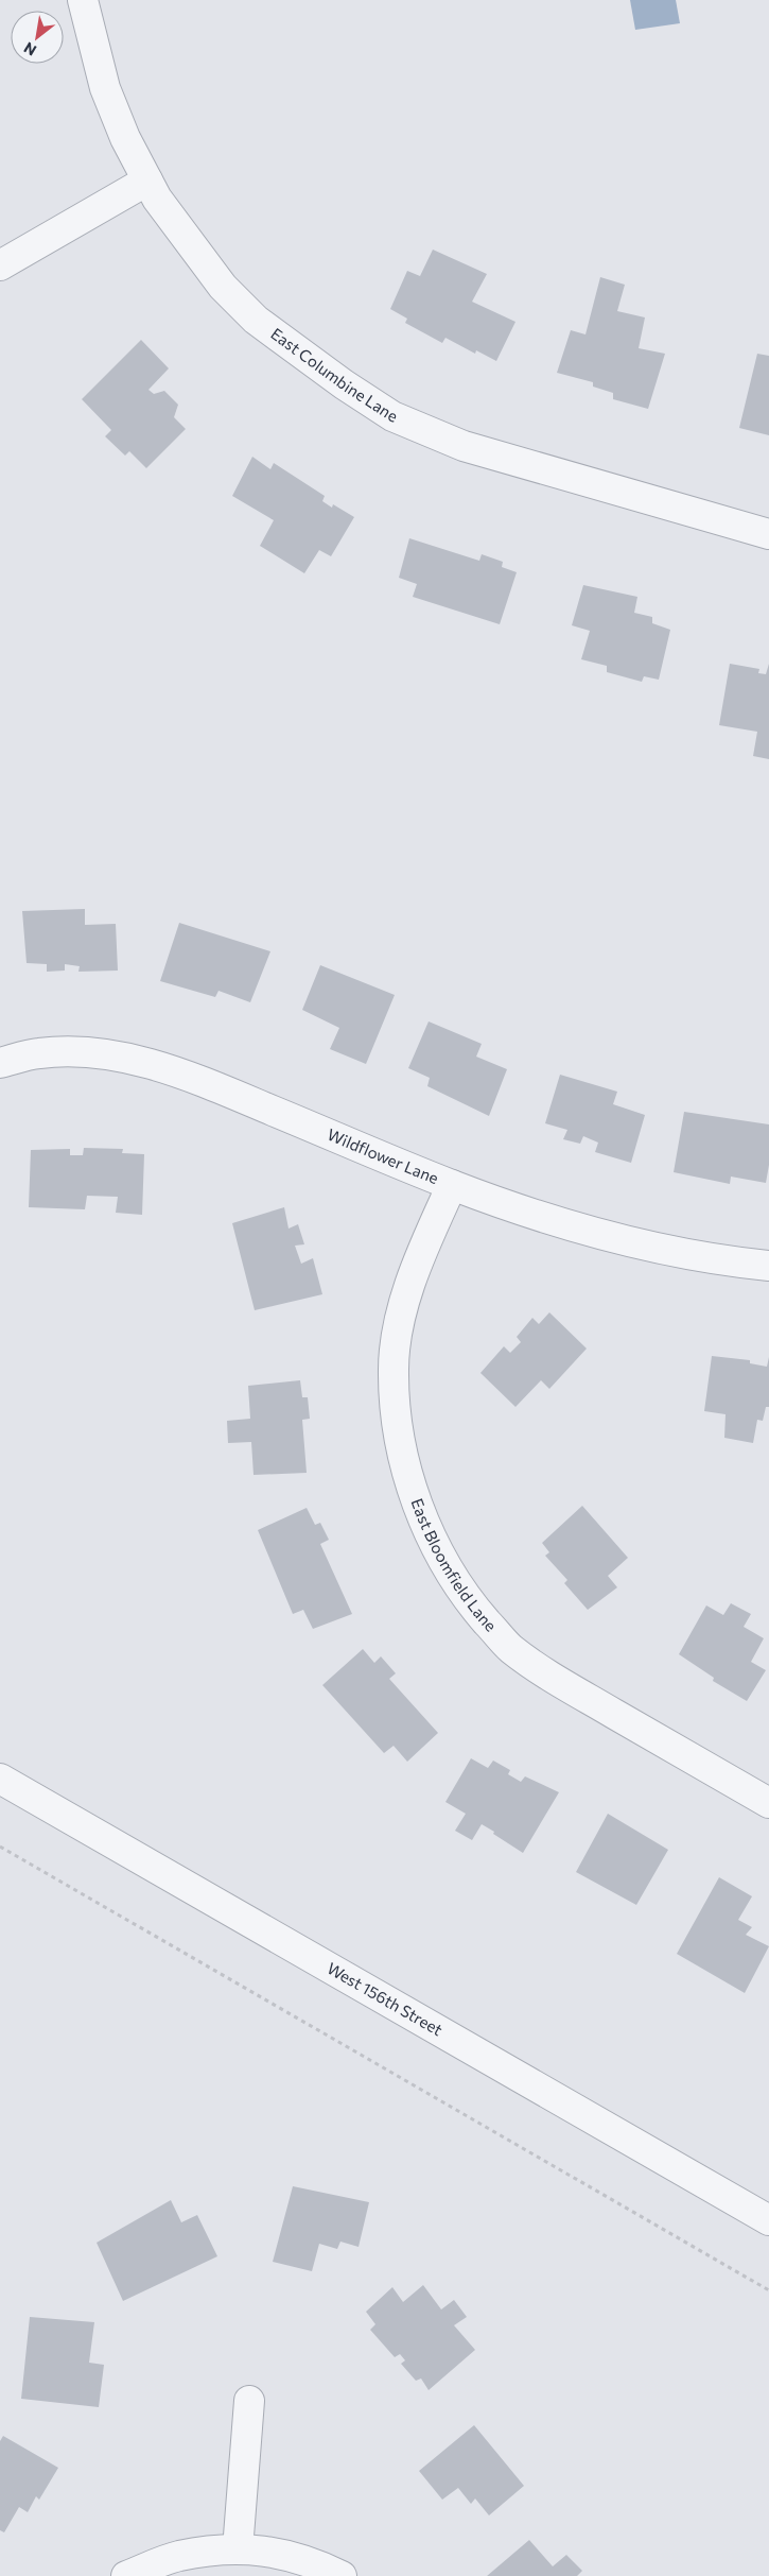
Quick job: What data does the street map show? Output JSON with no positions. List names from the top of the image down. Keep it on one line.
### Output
{"streets":{"street":["East Columbine Lane","Wildflower Lane","East Bloomfield Lane","West 156th Street"]},"crossings":[["Wildflower Lane","East Bloomfield Lane"]],"north":"bottom left"}
